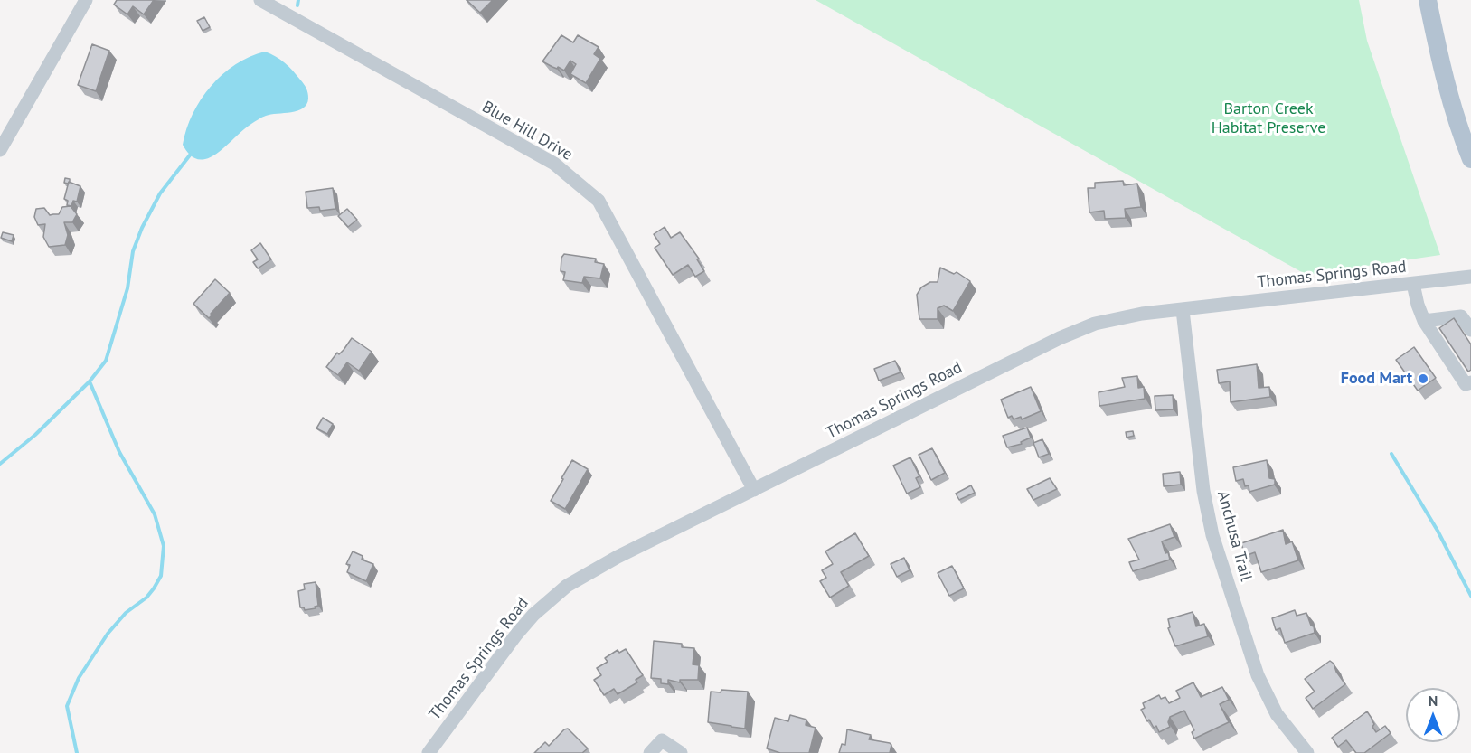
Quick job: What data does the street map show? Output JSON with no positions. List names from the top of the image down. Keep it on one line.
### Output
{"streets":{"street":["Blue Hill Drive","Thomas Springs Road","Anchusa Trail"]},"crossings":[["Blue Hill Drive","Thomas Springs Road"],["Thomas Springs Road","Anchusa Trail"]],"parks":["Barton Creek Habitat Preserve"],"places":["Food Mart"],"north":"top"}
